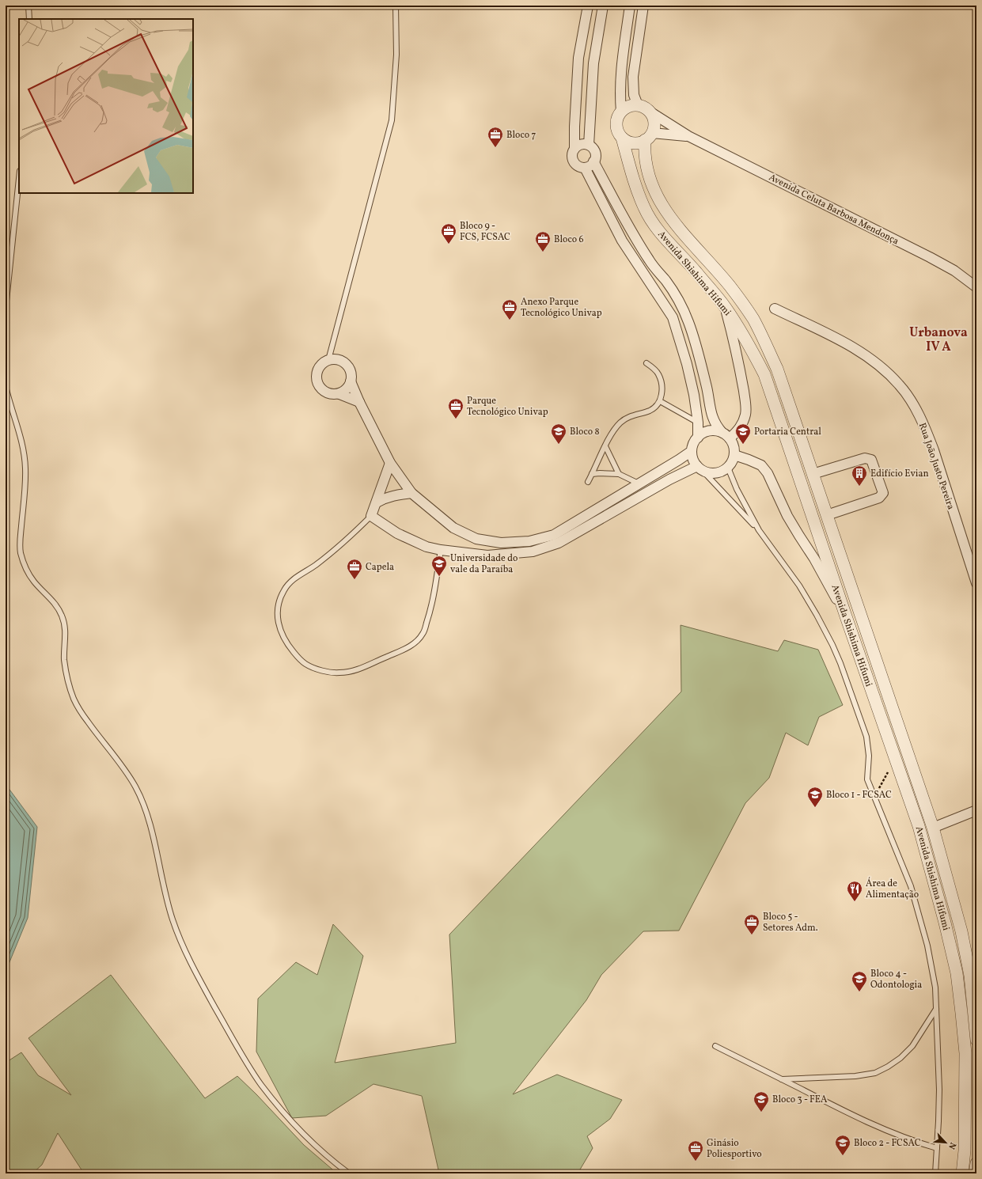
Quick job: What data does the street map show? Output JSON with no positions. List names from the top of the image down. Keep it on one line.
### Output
{"streets":{"street":["Avenida Celuta Barbosa Mendonça","Avenida Shishima Hifumi","Rua João Justo Pereira"]},"crossings":[["Avenida Celuta Barbosa Mendonça","Avenida Shishima Hifumi"]],"districts":["Urbanova IV A"],"places":{"office":["Bloco 7","Bloco 9 - FCS, FCSAC","Bloco 6","Anexo Parque Tecnológico Univap","Parque Tecnológico Univap","Capela","Bloco 5 - Setores Adm.","Ginásio Poliesportivo"],"school or university":["Bloco 8","Portaria Central","Universidade do vale da Paraíba","Bloco 1 - FCSAC","Bloco 4 - Odontologia","Bloco 3 - FEA","Bloco 2 - FCSAC"],"building":["Edifício Evian"],"restaurant":["Área de Alimentação"]},"north":"bottom right"}
